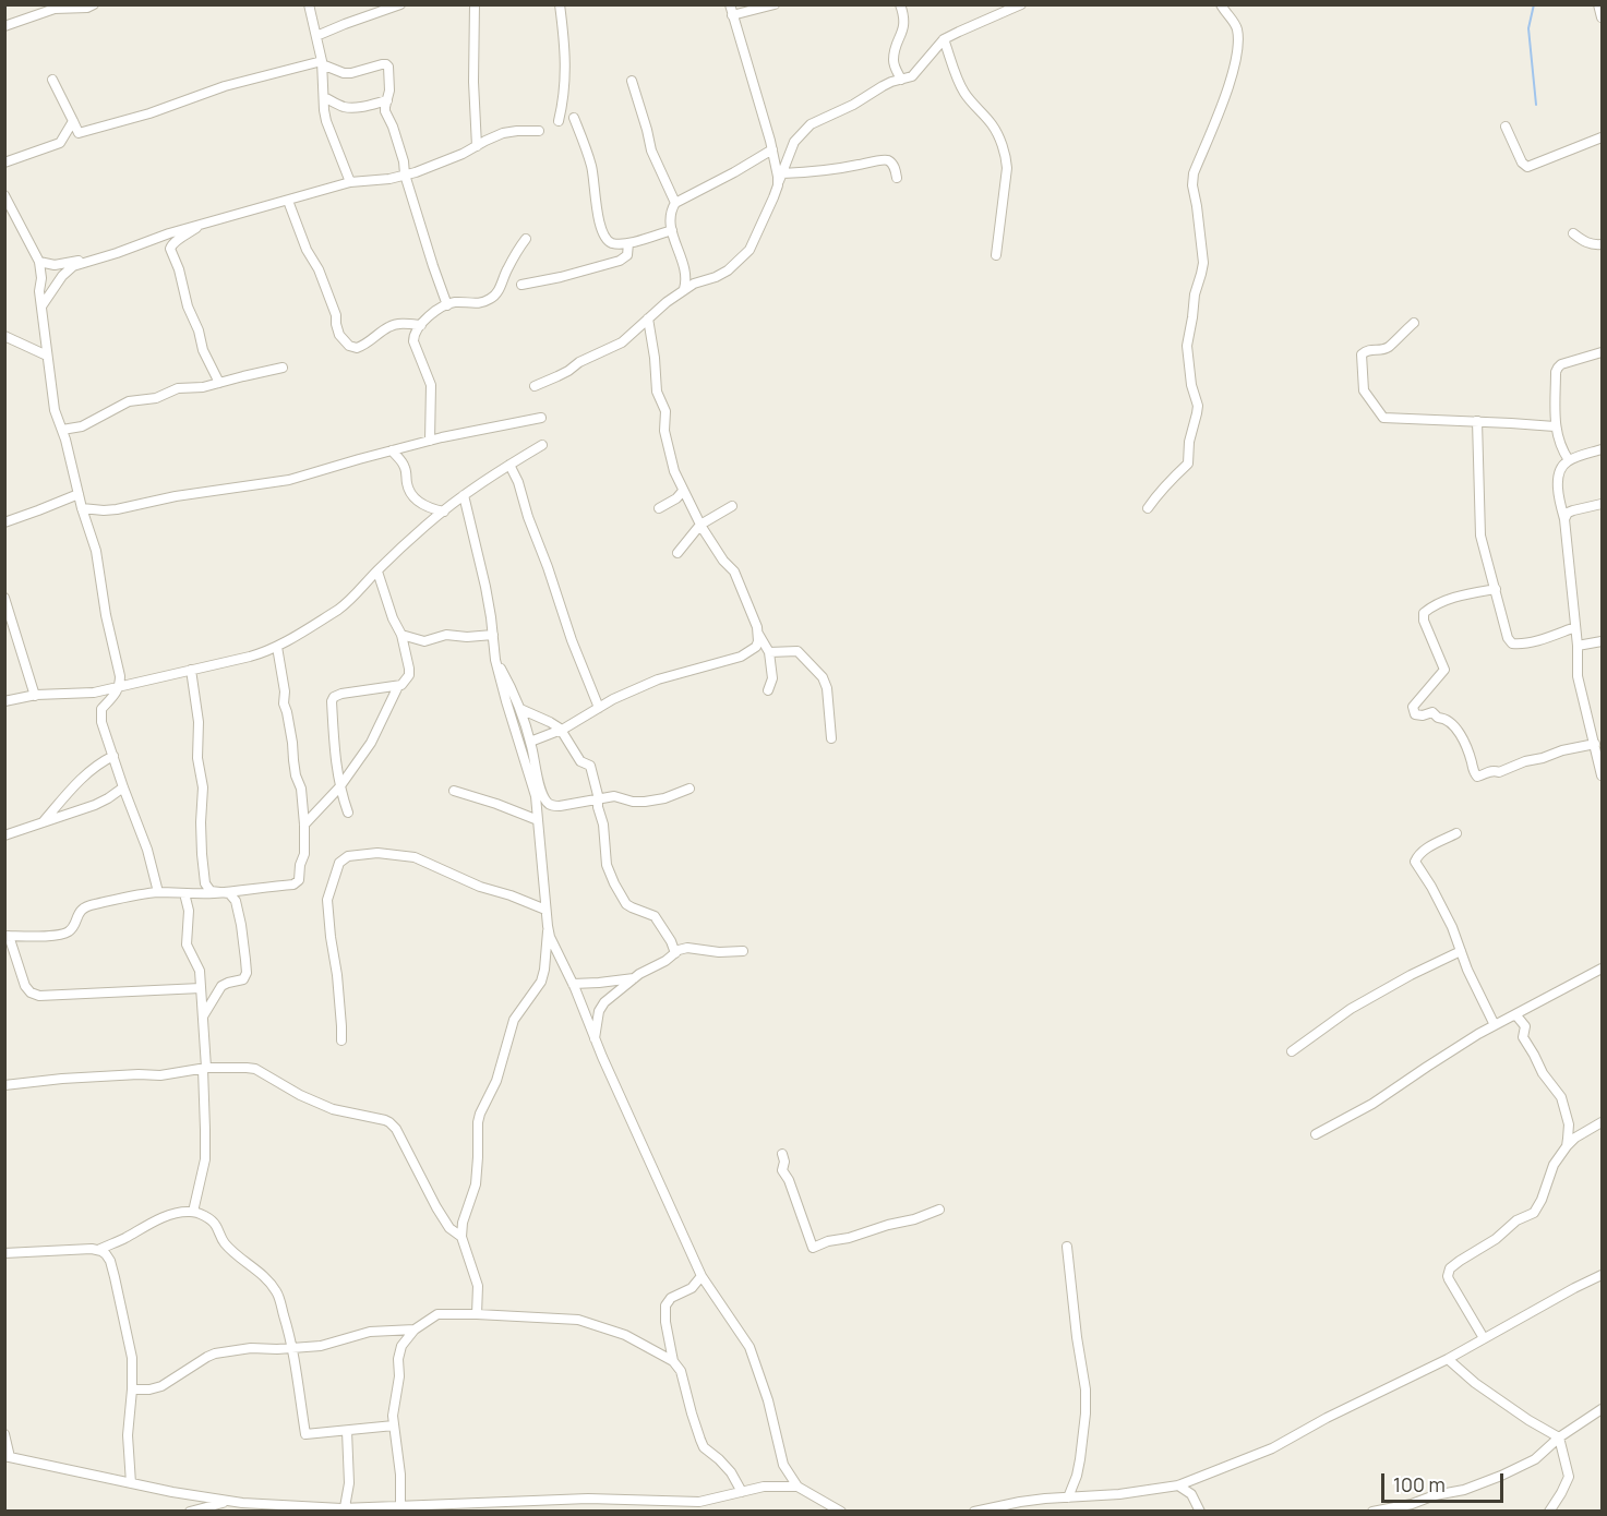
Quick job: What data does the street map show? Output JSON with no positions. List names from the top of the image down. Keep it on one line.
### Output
{"scale_bar":"100 m"}
